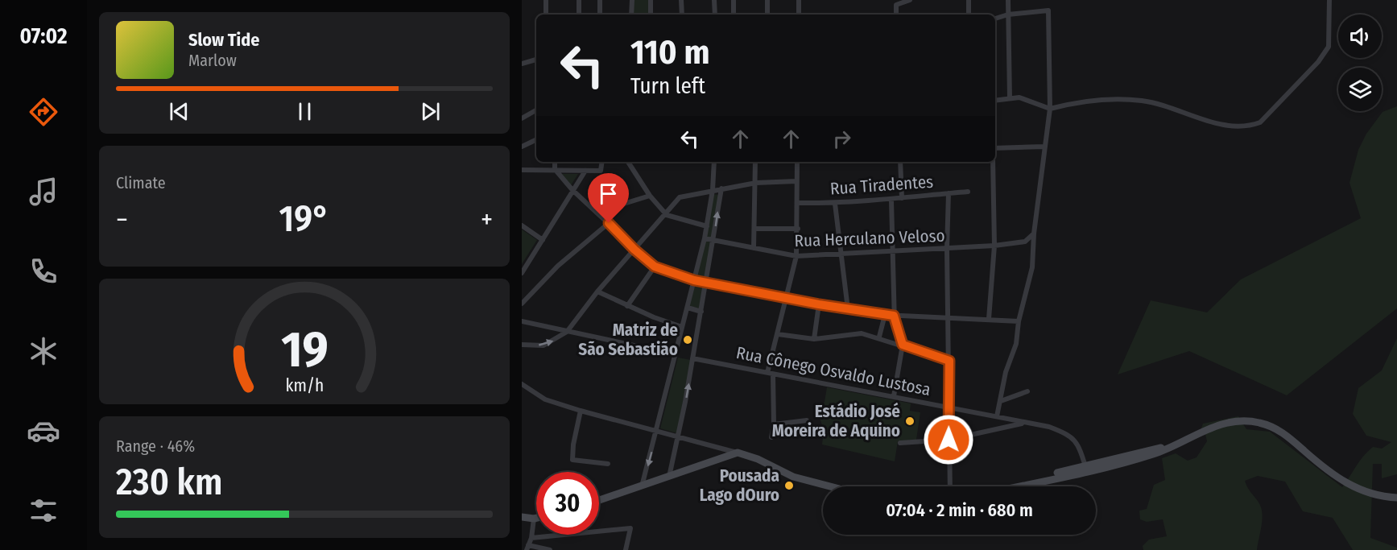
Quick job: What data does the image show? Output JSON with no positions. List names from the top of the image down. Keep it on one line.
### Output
{"streets":{"street":["Rua Tiradentes","Rua Herculano Veloso","Rua Cônego Osvaldo Lustosa"]},"places":["Matriz de São Sebastião","Estádio José Moreira de Aquino","Pousada Lago dOuro"],"page":{"tabs":"07:02","turn":["110 m","Turn left"],"song":["Slow Tide","Marlow"],"tile":["Climate",["Range · 46%","230 km"]],"heat":["−","19°","+"],"limit":"30","trip":"07:04 · 2 min · 680 m","gauge":["19","km/h"]}}
